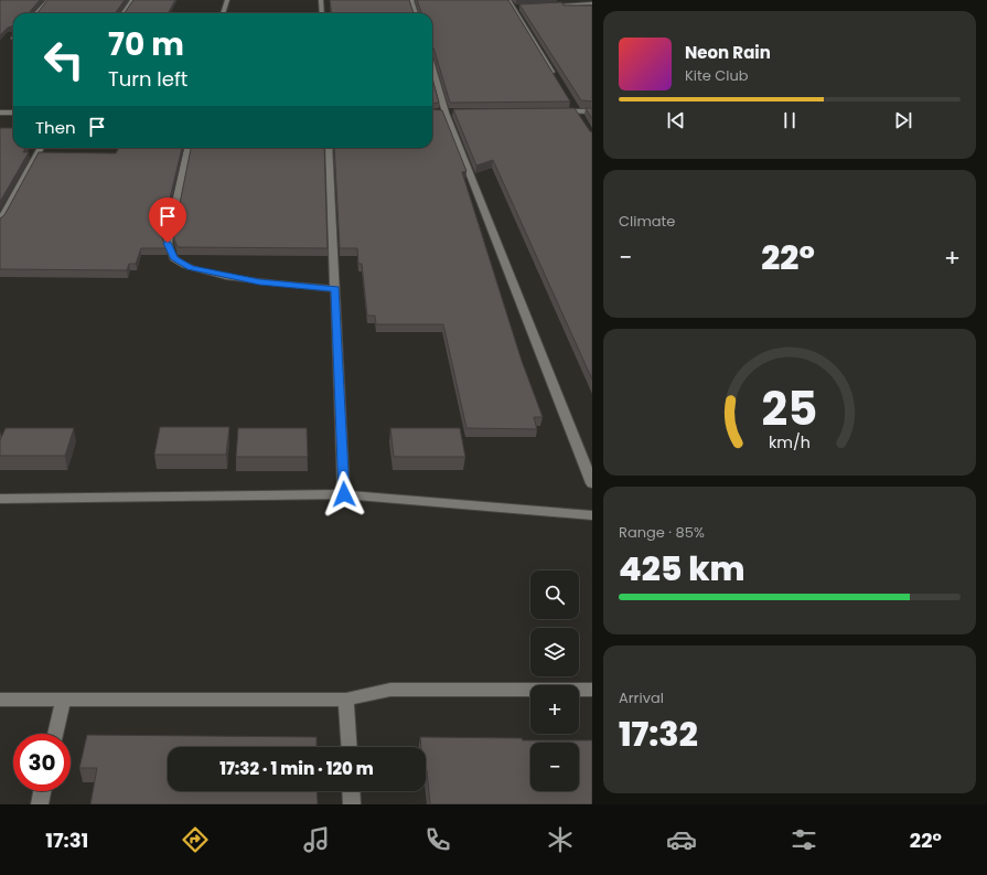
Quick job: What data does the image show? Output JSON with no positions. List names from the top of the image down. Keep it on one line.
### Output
{"page":{"turn":["70 m","Turn left"],"song":["Neon Rain","Kite Club"],"then":"Then","tile":["Climate",["Range · 85%","425 km"],["Arrival","17:32"]],"heat":["−","22°","+"],"map_buttons":["+","−"],"limit":"30","trip":"17:32 · 1 min · 120 m","tabs":["17:31","22°"],"gauge":["25","km/h"]}}
